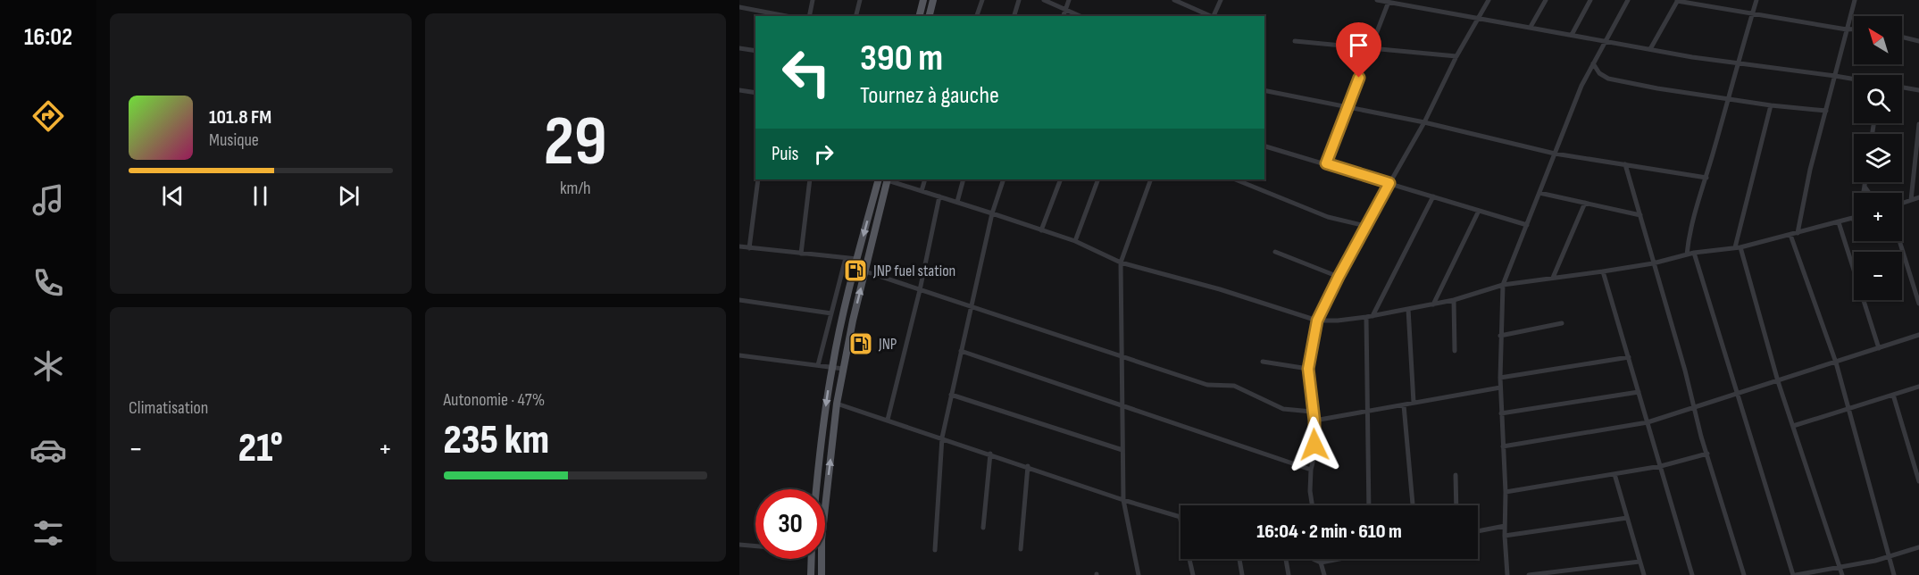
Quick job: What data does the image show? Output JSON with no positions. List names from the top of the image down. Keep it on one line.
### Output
{"places":{"fuel station":["JNP fuel station","JNP"]},"north":"top left","page":{"tabs":"16:02","tile":[["29","km/h"],"Climatisation",["Autonomie · 47%","235 km"]],"map_buttons":["+","−"],"turn":["390 m","Tournez à gauche"],"song":["101.8 FM","Musique"],"then":"Puis","heat":["−","21°","+"],"limit":"30","trip":"16:04 · 2 min · 610 m"}}
